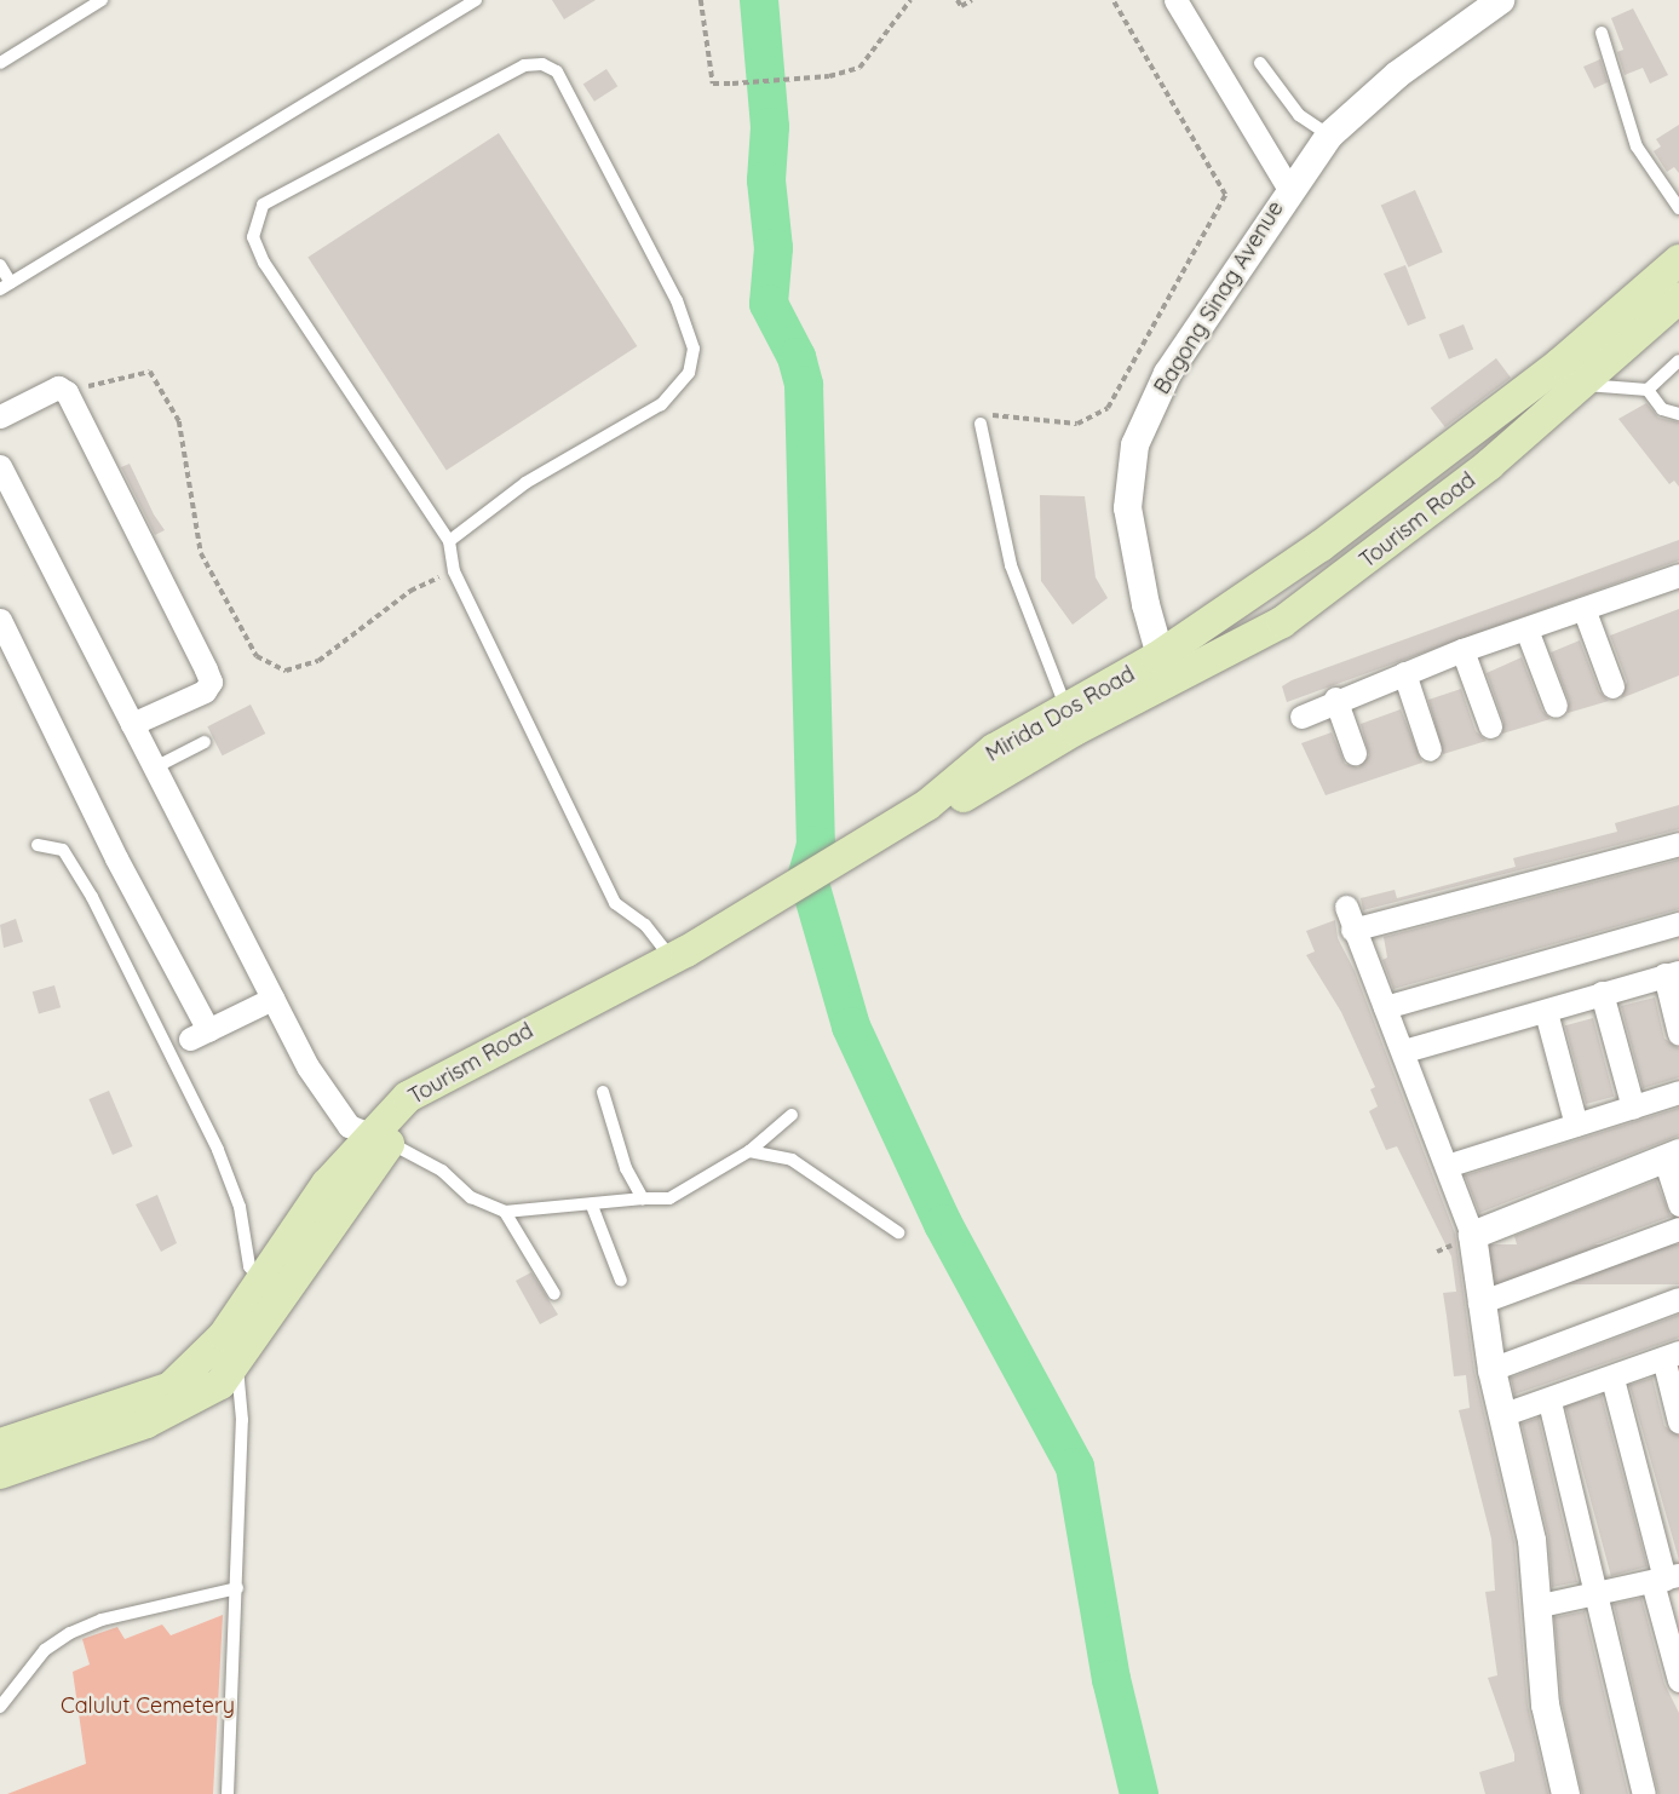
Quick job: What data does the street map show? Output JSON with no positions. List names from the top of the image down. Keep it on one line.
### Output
{"streets":{"main road":["Tourism Road","Mirida Dos Road"],"street":["Bagong Sinag Avenue"]},"crossings":[["Bagong Sinag Avenue","Tourism Road"],["Bagong Sinag Avenue","Mirida Dos Road"],["Tourism Road","Mirida Dos Road"]],"parks":["Calulut Cemetery"]}
